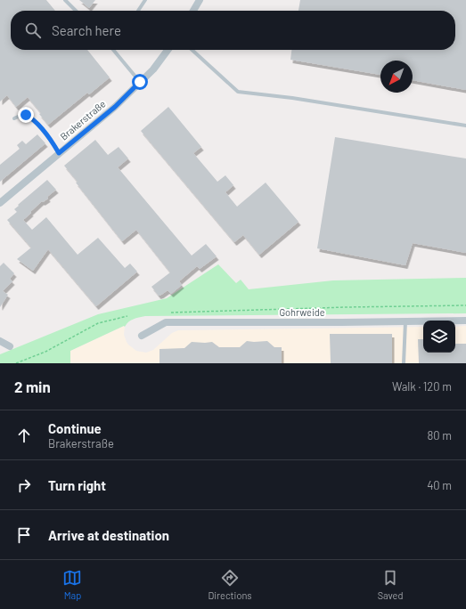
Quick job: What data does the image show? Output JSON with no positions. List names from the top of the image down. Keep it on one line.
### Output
{"streets":{"street":["Brakerstraße","Gohrweide"]},"north":"bottom left","page":{"search":"Search here","heading":["2 min","Walk · 120 m"],"list":[["Continue","Brakerstraße","80 m"],["Turn right","40 m"],"Arrive at destination"],"nav":["Map","Directions","Saved"]}}
